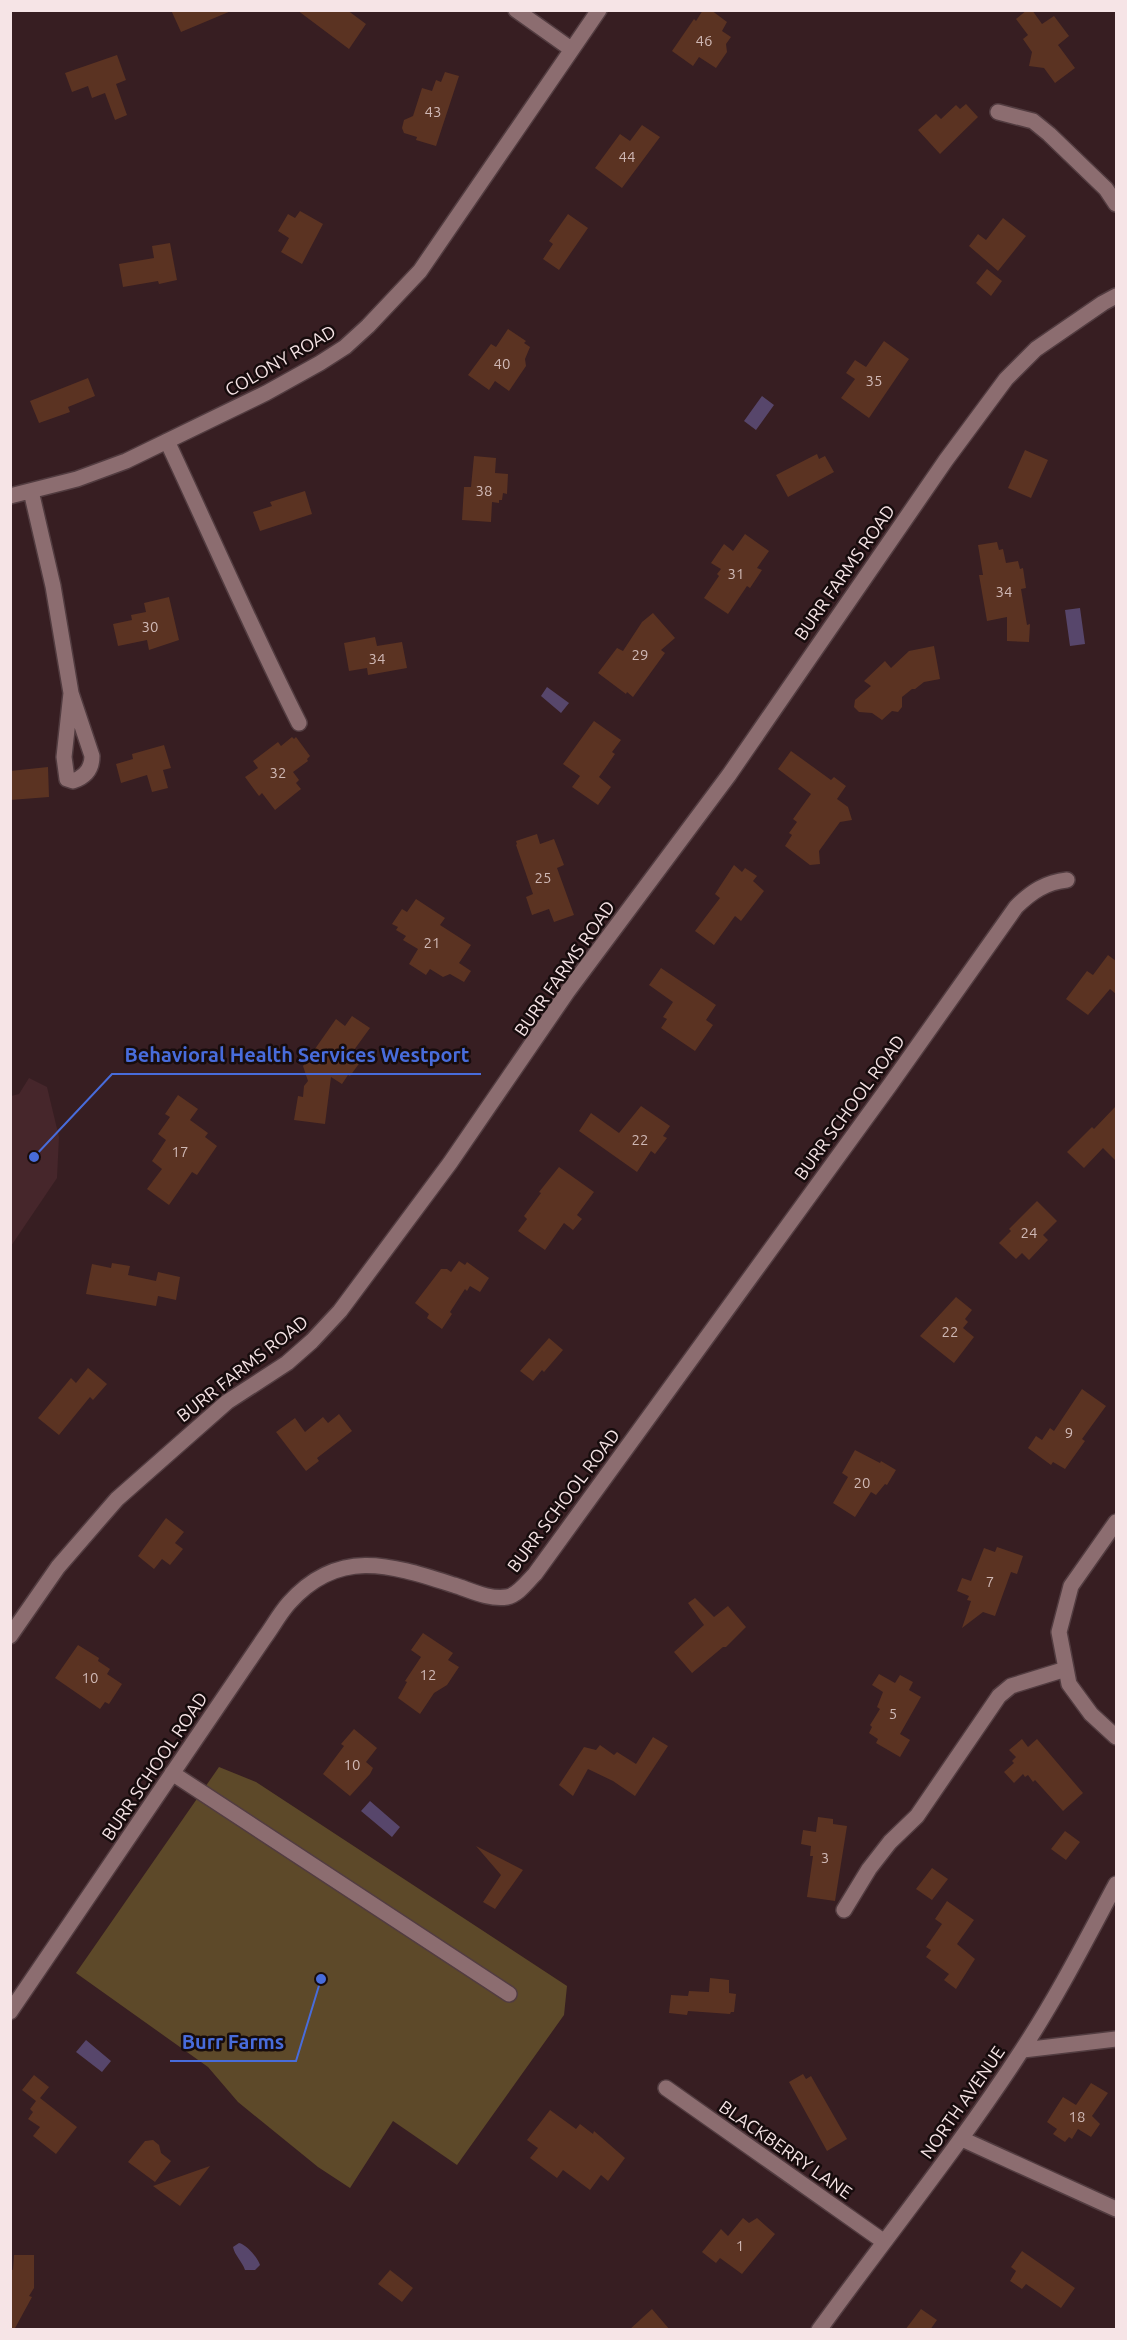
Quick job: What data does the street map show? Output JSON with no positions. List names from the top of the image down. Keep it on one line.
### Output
{"streets":{"street":["COLONY ROAD","BURR FARMS ROAD","BURR SCHOOL ROAD","NORTH AVENUE","BLACKBERRY LANE"]},"crossings":[["NORTH AVENUE","BLACKBERRY LANE"]],"places":["Behavioral Health Services Westport","Burr Farms"],"house_numbers":["46","43","44","40","35","38","31","34","30","29","34","32","25","21","22","17","24","22","9","20","7","12","10","5","10","3","18","1"]}
